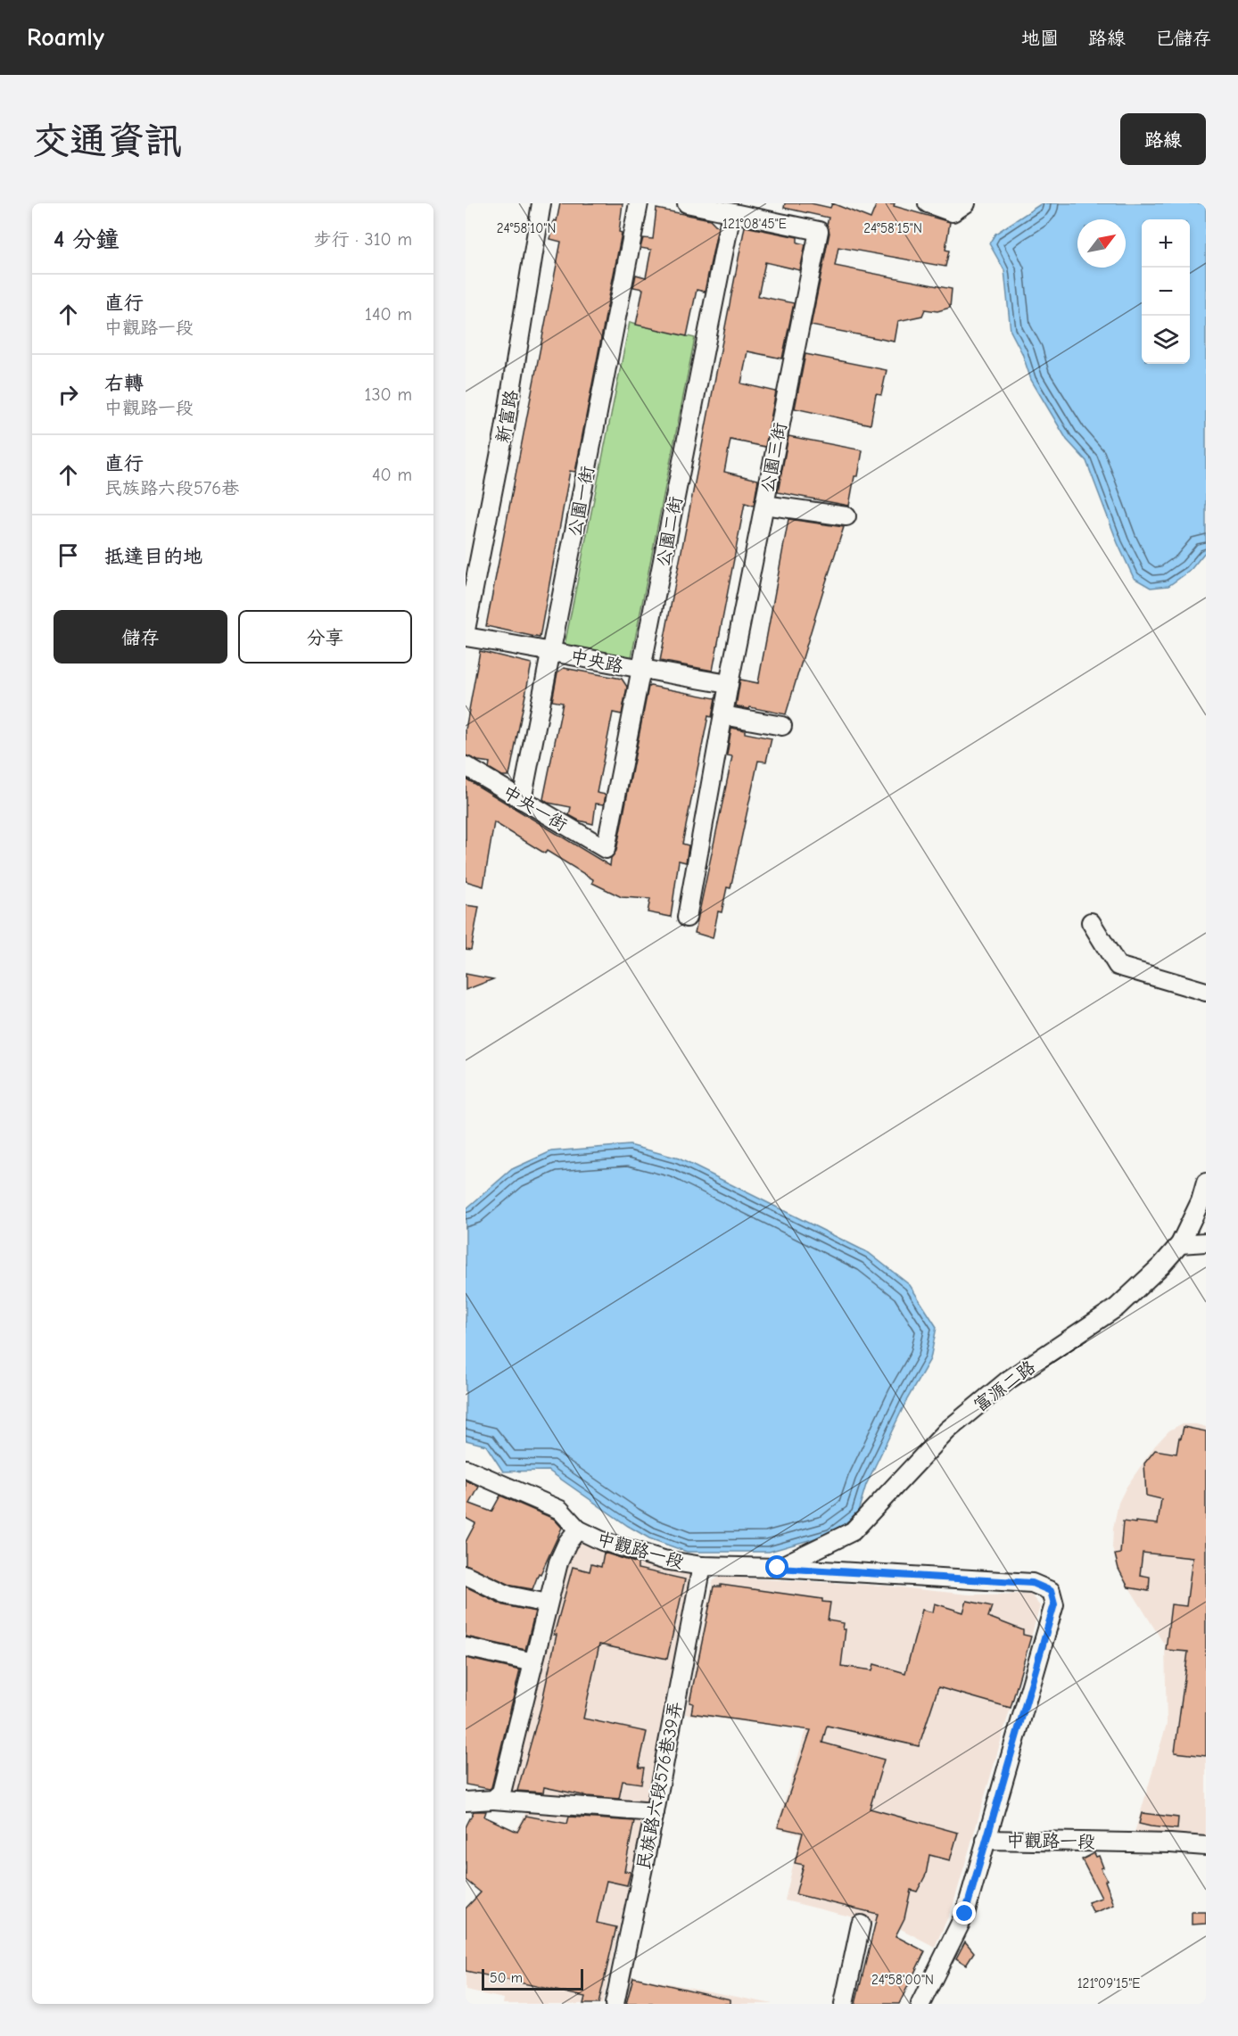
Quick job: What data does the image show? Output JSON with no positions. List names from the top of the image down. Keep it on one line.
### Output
{"streets":{"street":["新富路","公園三街","公園一街","公園二街","中央路","中央一街","富源二路","中觀路一段","民族路六段576巷39弄"]},"crossings":[["公園三街","公園二街"],["公園三街","中央路"],["公園一街","中央路"],["公園一街","中央一街"],["公園二街","中央路"],["公園二街","中央一街"],["富源二路","中觀路一段"],["中觀路一段","民族路六段576巷39弄"]],"scale_bar":"50 m","north":"top right","page":{"header":"Roamly","nav":["地圖","路線","已儲存"],"buttons":["路線",["儲存","分享"]],"title":"交通資訊","heading":["4 分鐘","步行 · 310 m"],"map_buttons":["+","−"],"list":[["直行","中觀路一段","140 m"],["右轉","中觀路一段","130 m"],["直行","民族路六段576巷","40 m"],"抵達目的地"],"scale":"50 m"},"coordinates":["121°08'45\"E","24°58'10\"N","24°58'15\"N","24°58'00\"N","121°09'15\"E"]}
